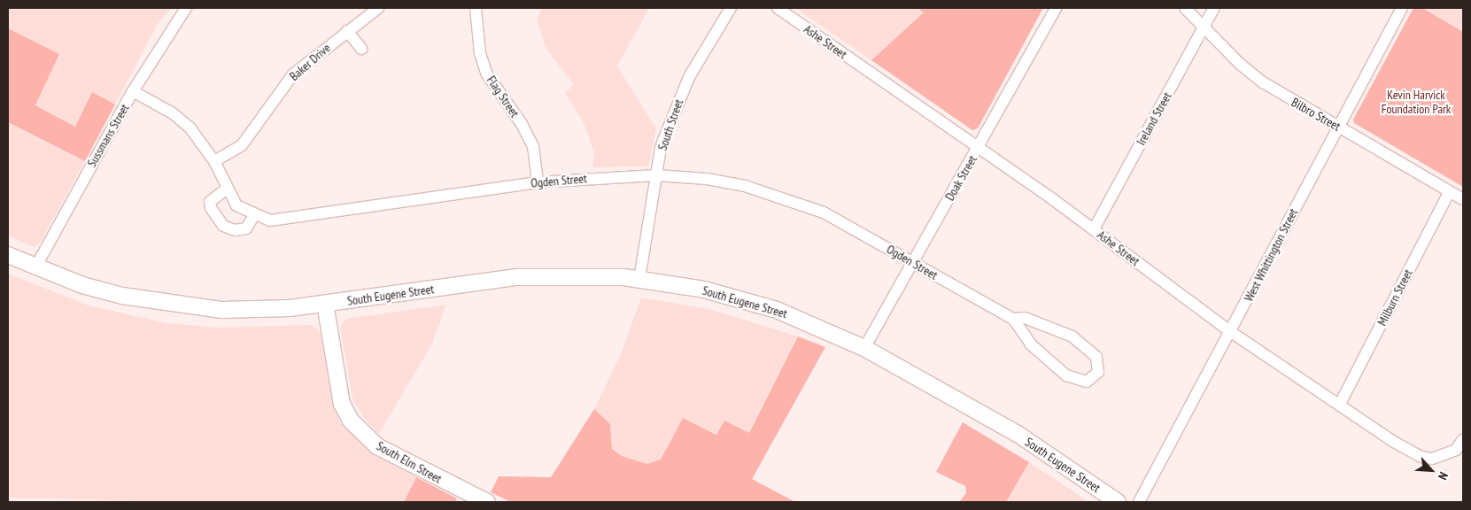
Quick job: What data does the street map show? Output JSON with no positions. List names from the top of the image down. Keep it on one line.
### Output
{"streets":{"main road":["South Eugene Street","South Elm Street"],"street":["Ashe Street","Baker Drive","Flag Street","Bilbro Street","Ireland Street","South Street","Sussmans Street","Doak Street","Ogden Street","West Whittington Street","Milburn Street"]},"crossings":[["Ashe Street","Ireland Street"],["Ashe Street","Doak Street"],["Ashe Street","West Whittington Street"],["Ashe Street","Milburn Street"],["Baker Drive","Ogden Street"],["Flag Street","Ogden Street"],["Bilbro Street","Ireland Street"],["Bilbro Street","West Whittington Street"],["Bilbro Street","Milburn Street"],["South Street","Ogden Street"],["South Street","South Eugene Street"],["Sussmans Street","Ogden Street"],["Sussmans Street","South Eugene Street"],["Doak Street","Ogden Street"],["Doak Street","South Eugene Street"],["South Eugene Street","South Elm Street"]],"parks":["Kevin Harvick Foundation Park"],"north":"bottom right"}
